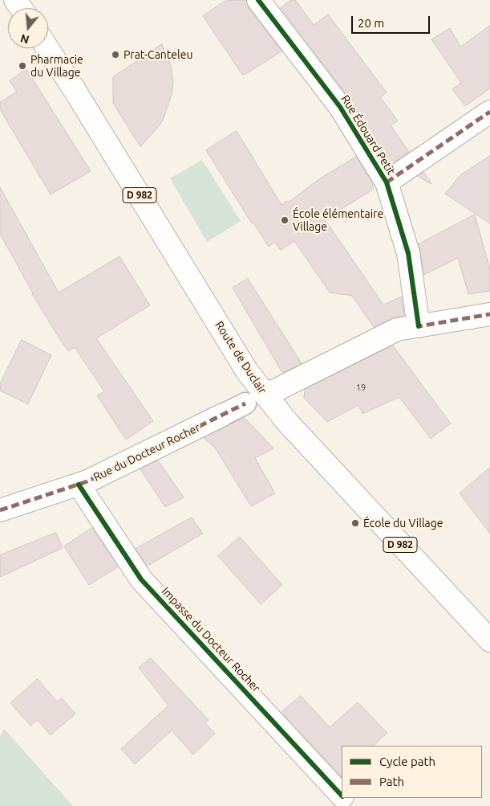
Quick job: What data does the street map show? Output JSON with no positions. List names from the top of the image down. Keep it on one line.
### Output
{"streets":{"street":["Rue Édouard Petit","D 982","Route de Duclair","Rue du Docteur Rocher","Impasse du Docteur Rocher"]},"crossings":[["Rue du Docteur Rocher","Impasse du Docteur Rocher"]],"places":["Prat-Canteleu","Pharmacie du Village","École élémentaire Village","École du Village"],"house_numbers":["19"],"legend":["Cycle path","Path"],"scale_bar":"20 m","north":"bottom"}
